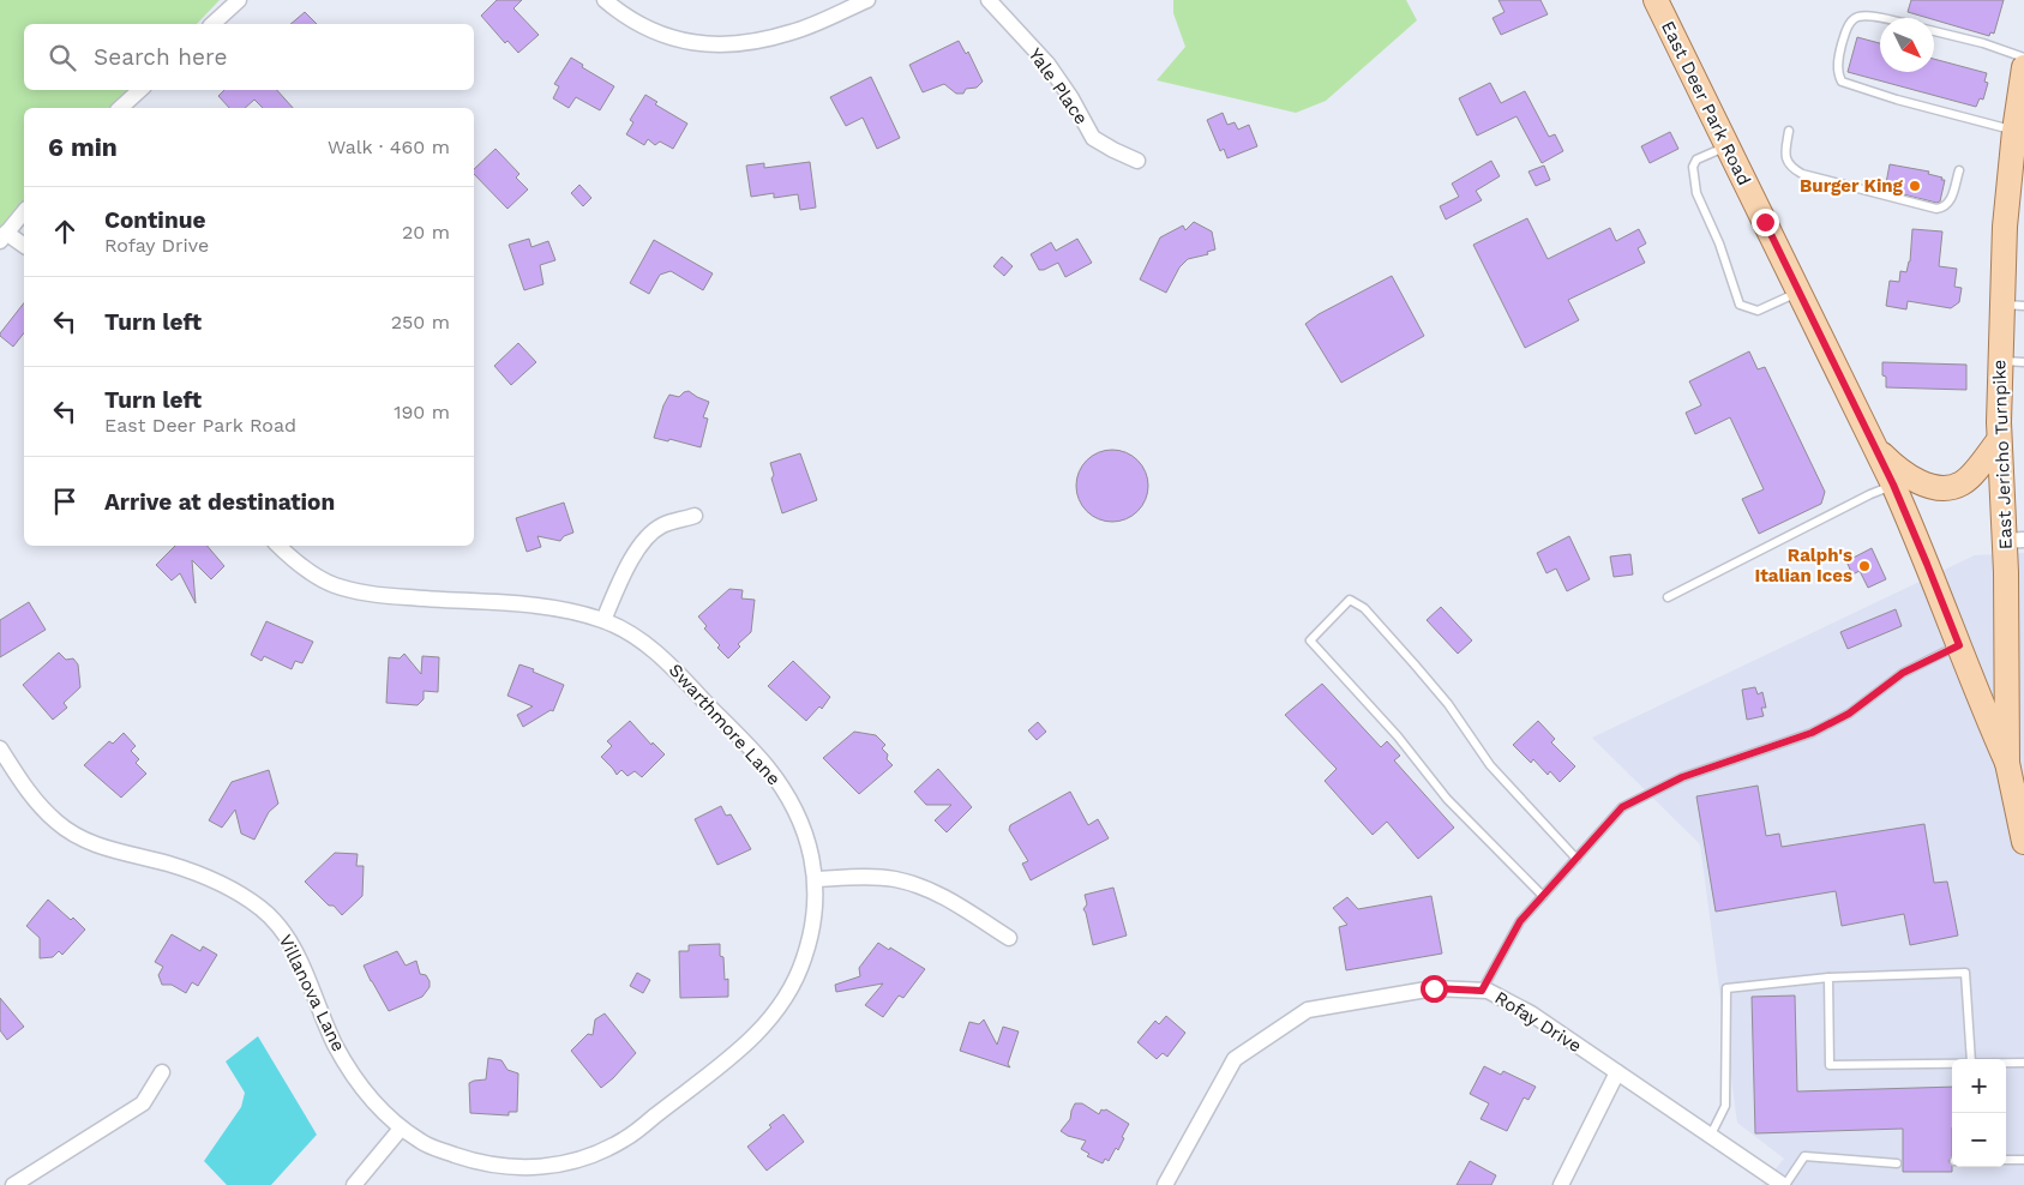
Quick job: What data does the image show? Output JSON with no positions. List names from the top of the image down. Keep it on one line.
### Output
{"streets":{"main road":["East Deer Park Road","East Jericho Turnpike"],"street":["Yale Place","Swarthmore Lane","Villanova Lane","Rofay Drive"]},"crossings":[["East Deer Park Road","East Jericho Turnpike"],["Swarthmore Lane","Villanova Lane"]],"places":["Burger King","Ralph's Italian Ices"],"north":"bottom right","page":{"search":"Search here","heading":["6 min","Walk · 460 m"],"list":[["Continue","Rofay Drive","20 m"],["Turn left","250 m"],["Turn left","East Deer Park Road","190 m"],"Arrive at destination"],"map_buttons":["+","−"]}}
